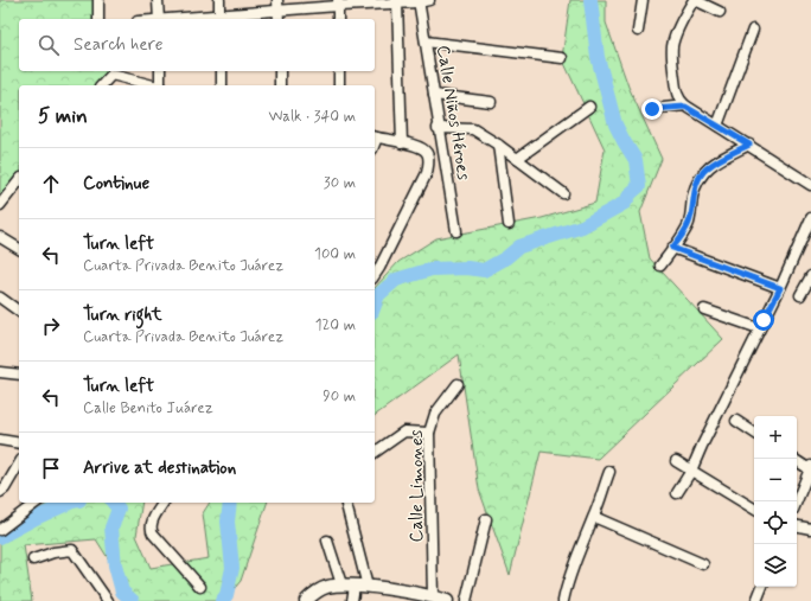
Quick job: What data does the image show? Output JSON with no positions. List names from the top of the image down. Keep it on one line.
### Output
{"streets":{"street":["Calle Niños Héroes","Calle Limones"]},"page":{"search":"Search here","heading":["5 min","Walk · 340 m"],"list":[["Continue","30 m"],["Turn left","Cuarta Privada Benito Juárez","100 m"],["Turn right","Cuarta Privada Benito Juárez","120 m"],["Turn left","Calle Benito Juárez","90 m"],"Arrive at destination"],"map_buttons":["+","−"]}}
